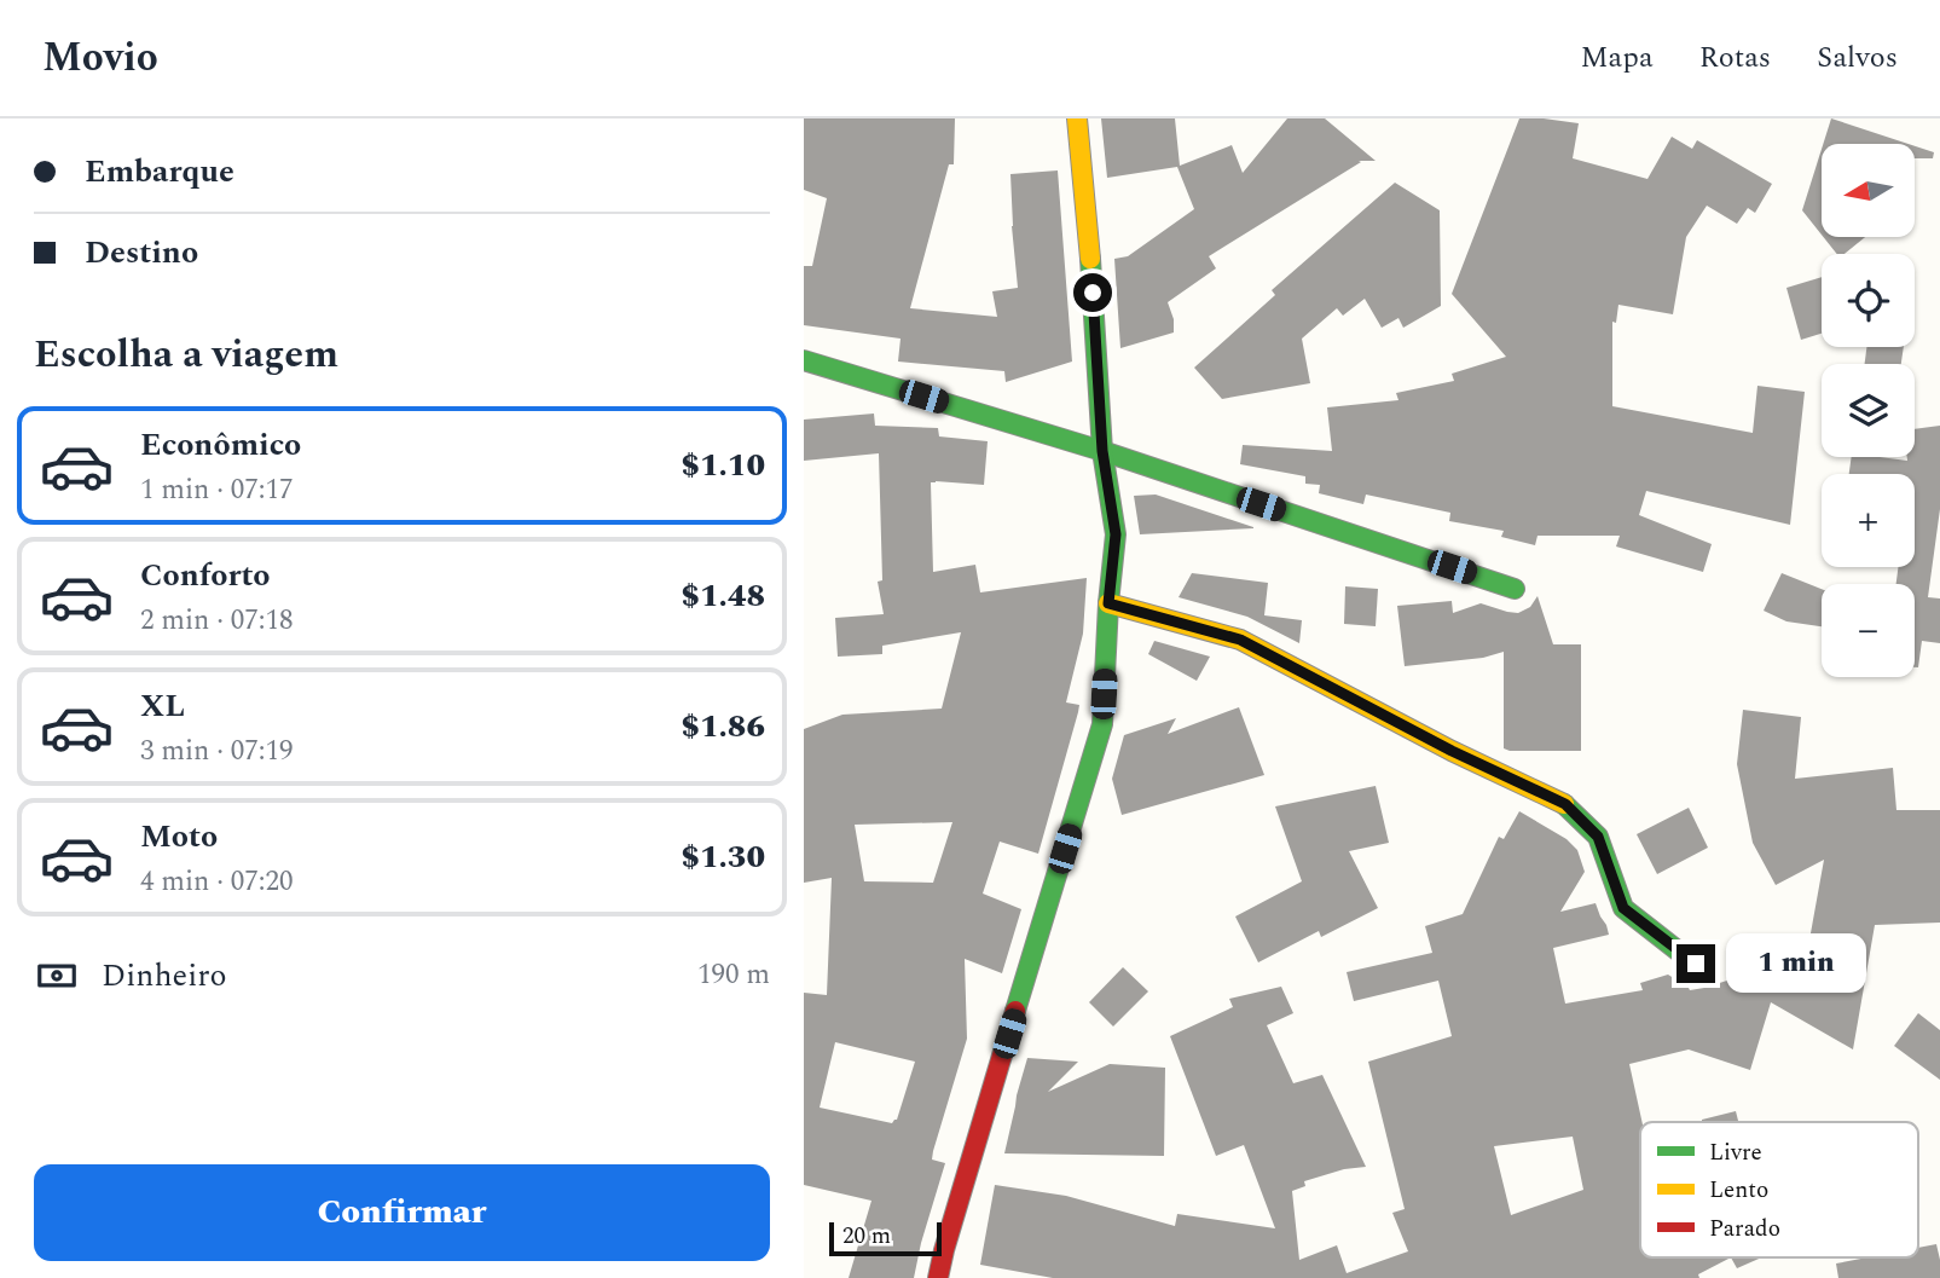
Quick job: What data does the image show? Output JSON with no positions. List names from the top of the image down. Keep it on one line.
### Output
{"legend":["Livre","Lento","Parado"],"scale_bar":"20 m","north":"left","page":{"header":"Movio","nav":["Mapa","Rotas","Salvos"],"banner":["Embarque","Destino"],"map_buttons":["+","−"],"heading":"Escolha a viagem","list":[{"name":"Econômico","note":"1 min · 07:17","value":"$1.10"},{"name":"Conforto","note":"2 min · 07:18","value":"$1.48"},{"name":"XL","note":"3 min · 07:19","value":"$1.86"},{"name":"Moto","note":"4 min · 07:20","value":"$1.30"}],"pay":["Dinheiro","190 m"],"bubble":"1 min","buttons":"Confirmar","scale":"20 m"}}
